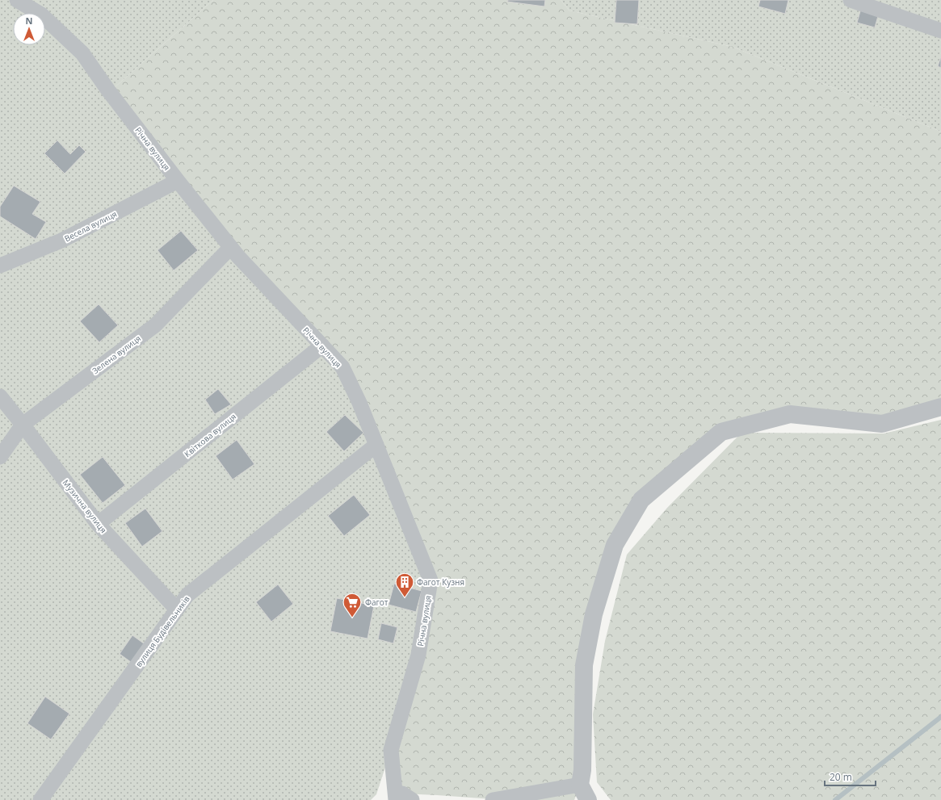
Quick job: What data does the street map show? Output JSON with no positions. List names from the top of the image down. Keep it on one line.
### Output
{"streets":{"street":["Річна вулиця","Весела вулиця","Зелена вулиця","Квіткова вулиця","Музична вулиця","вулиця Будівельників"]},"crossings":[["Річна вулиця","Весела вулиця"],["Річна вулиця","Зелена вулиця"],["Річна вулиця","Квіткова вулиця"],["Річна вулиця","вулиця Будівельників"],["Зелена вулиця","Музична вулиця"],["Квіткова вулиця","Музична вулиця"],["Музична вулиця","вулиця Будівельників"]],"places":{"building":["Фагот Кузня"],"supermarket":["Фагот"]},"scale_bar":"20 m","north":"top"}
